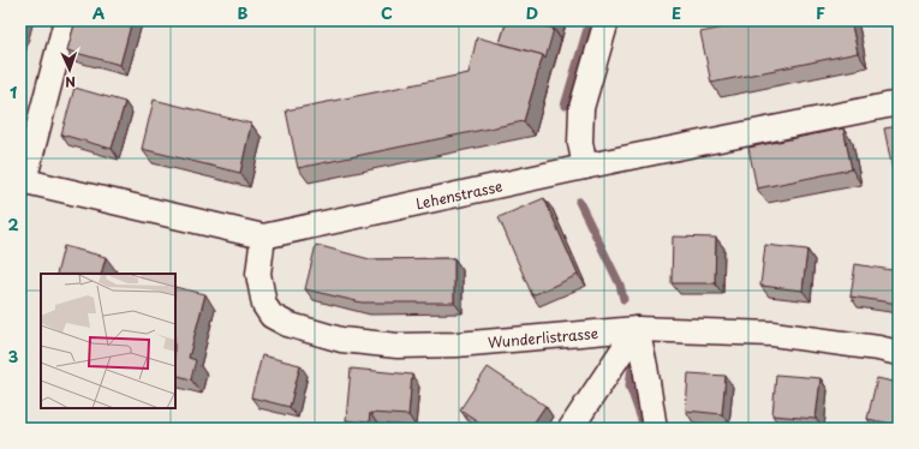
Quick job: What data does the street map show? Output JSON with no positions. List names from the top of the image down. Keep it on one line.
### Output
{"streets":{"street":["Lehenstrasse","Wunderlistrasse"]},"crossings":[["Lehenstrasse","Wunderlistrasse"]],"north":"bottom","grid":{"columns":["A","B","C","D","E","F"],"rows":["1","2","3"]}}
